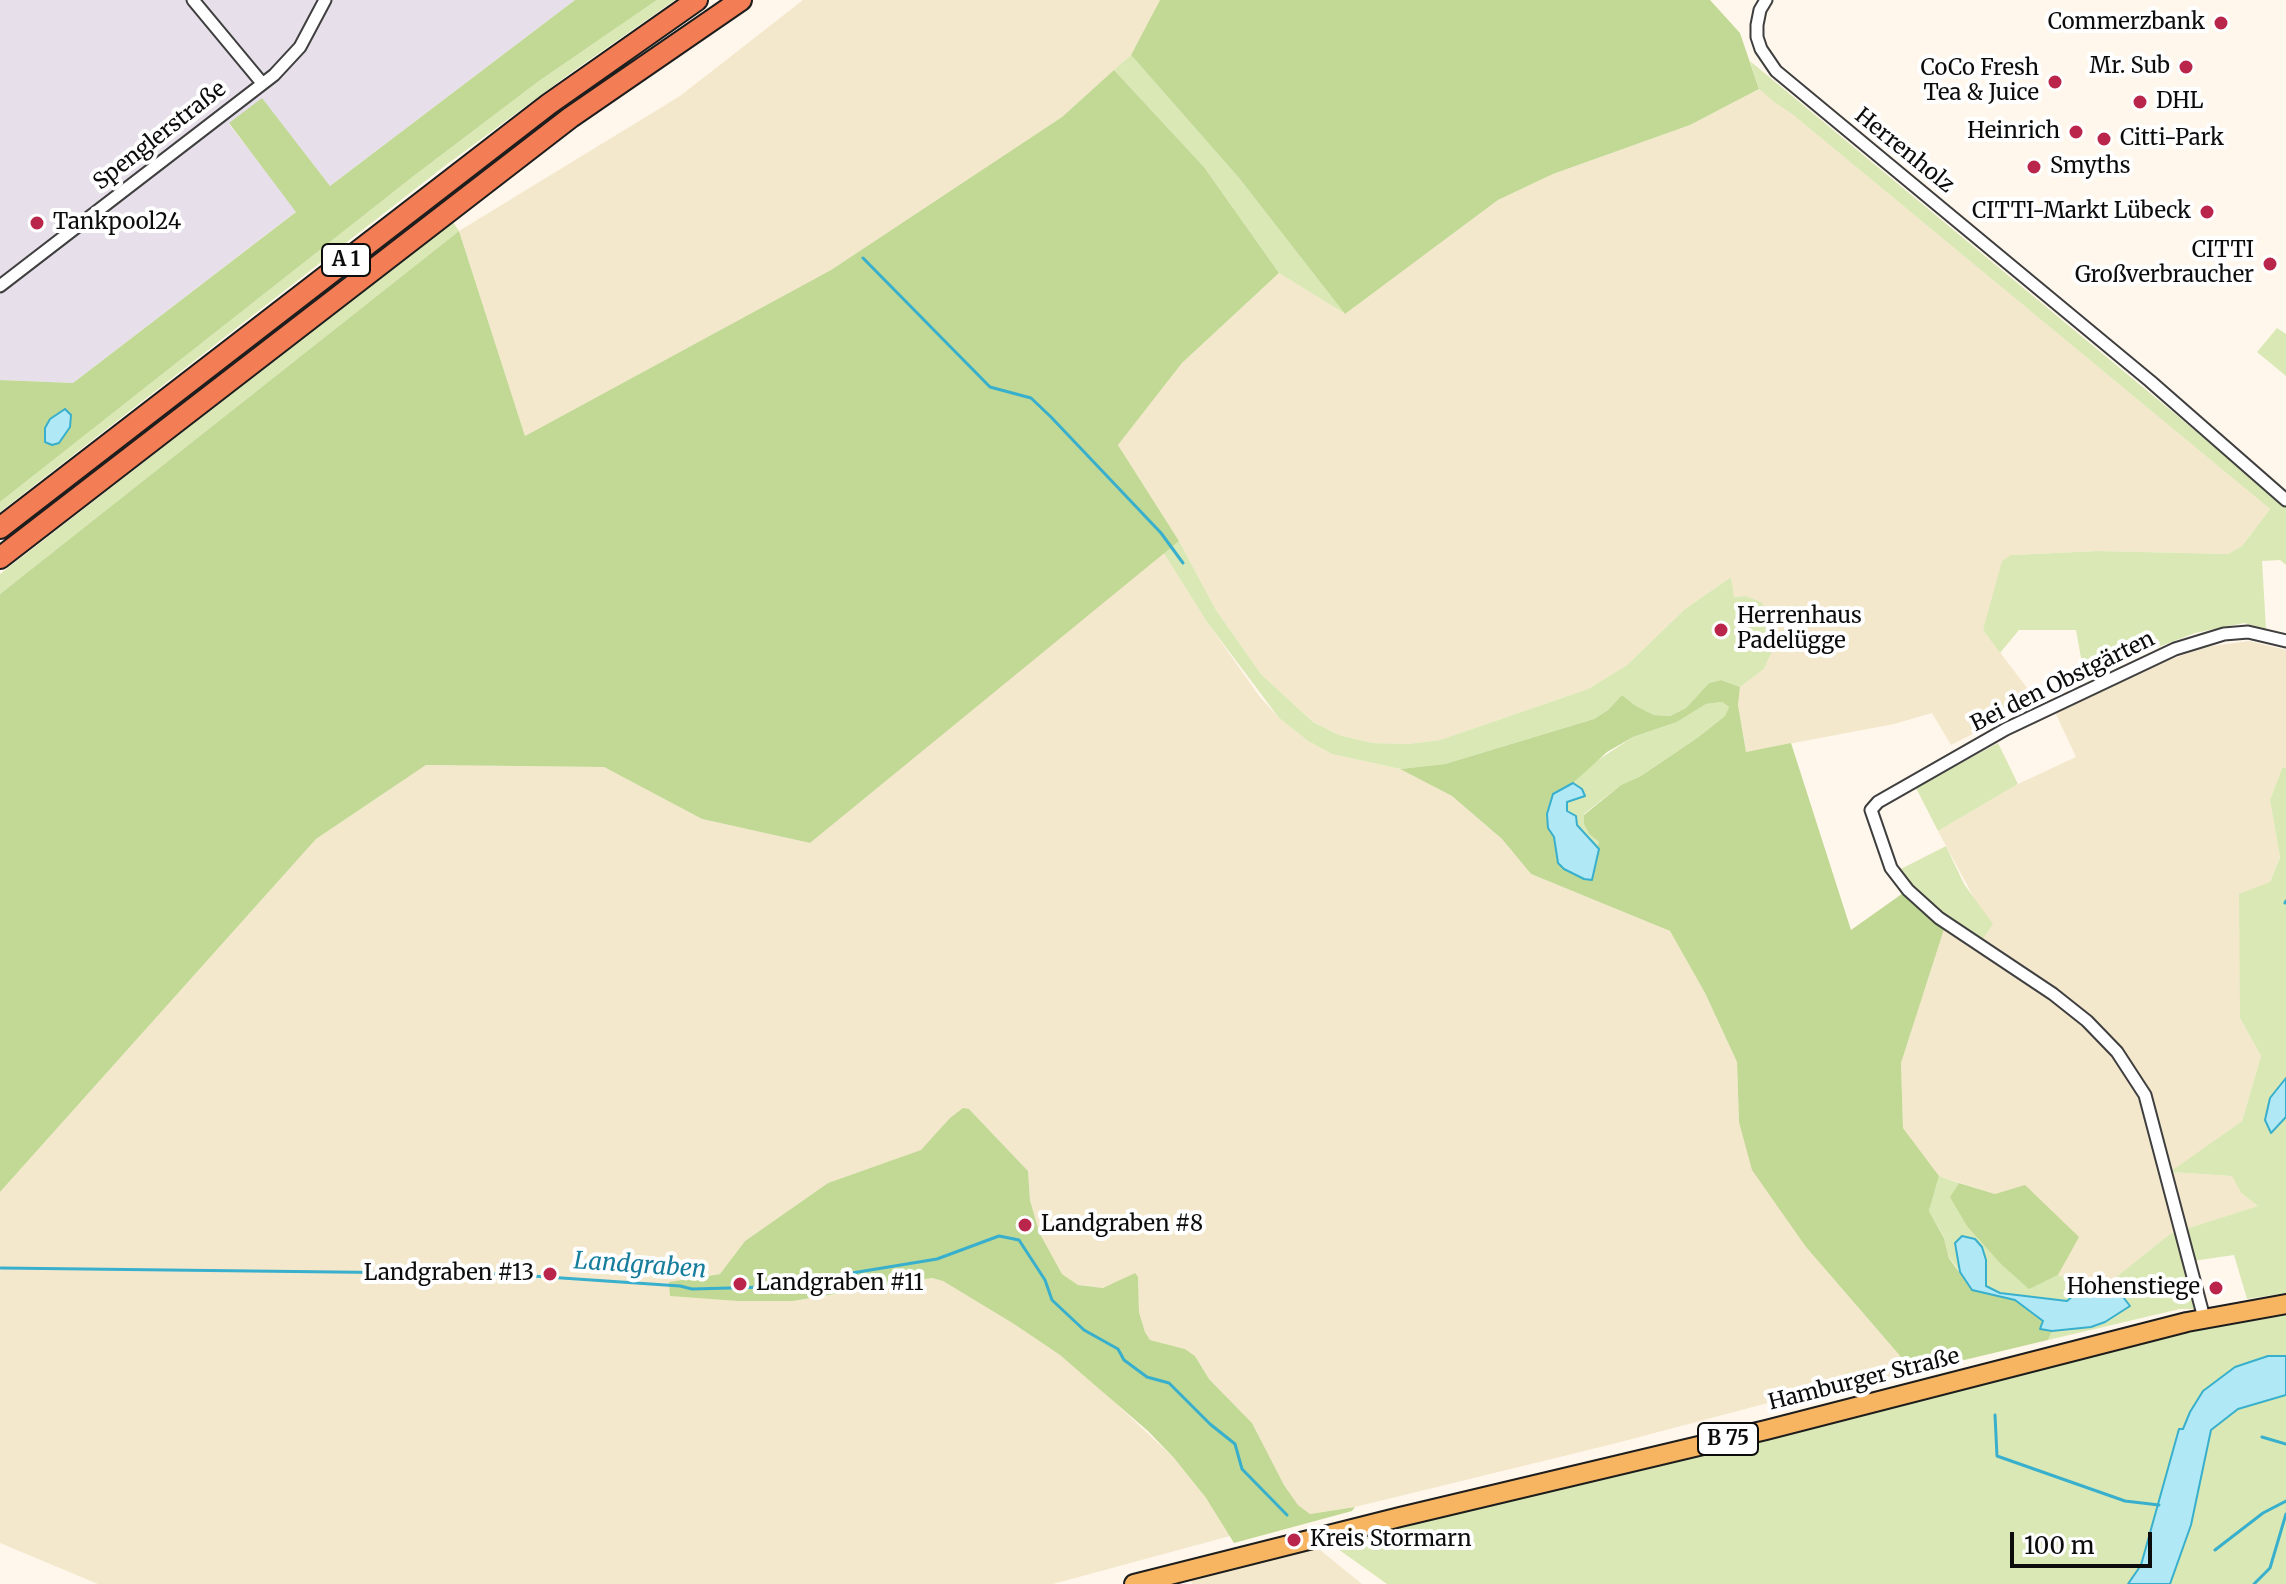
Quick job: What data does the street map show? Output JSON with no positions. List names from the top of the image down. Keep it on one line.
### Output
{"streets":{"highway":["A 1"],"main road":["Hamburger Straße","B 75"],"street":["Spenglerstraße","Herrenholz","Bei den Obstgärten"]},"crossings":[["Bei den Obstgärten","Hamburger Straße"]],"water":["Landgraben"],"places":["Commerzbank","Mr. Sub","CoCo Fresh Tea & Juice","DHL","Heinrich","Citti-Park","Smyths","CITTI-Markt Lübeck","Tankpool24","CITTI Großverbraucher","Herrenhaus Padelügge","Landgraben #8","Landgraben #13","Landgraben #11","Hohenstiege","Kreis Stormarn"],"scale_bar":"100 m"}
